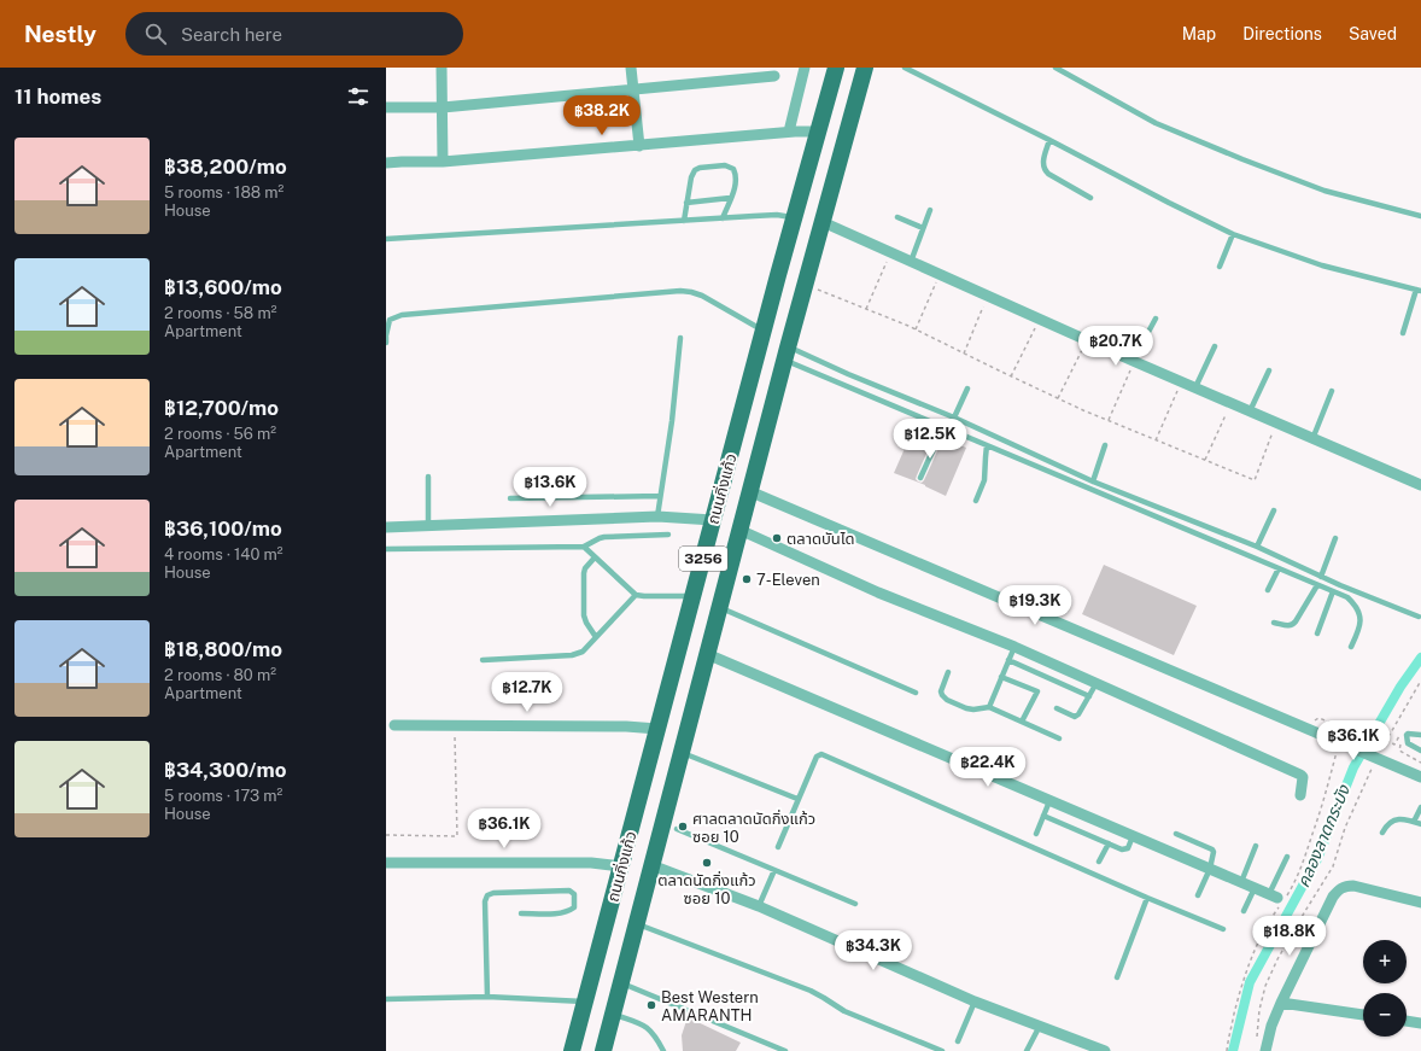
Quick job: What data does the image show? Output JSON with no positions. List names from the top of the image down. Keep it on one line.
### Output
{"streets":{"main road":["ถนนกิ่งแก้ว","3256"]},"water":["คลองลาดกระบัง"],"places":["ตลาดบันได","7-Eleven","ศาลตลาดนัดกิ่งแก้ว ซอย 10","ตลาดนัดกิ่งแก้ว ซอย 10","Best Western AMARANTH"],"page":{"header":"Nestly","search":"Search here","nav":["Map","Directions","Saved"],"heading":"11 homes","price":["฿38.2K","฿20.7K","฿12.5K","฿13.6K","฿19.3K","฿12.7K","฿36.1K","฿22.4K","฿36.1K","฿18.8K","฿34.3K"],"list":[{"name":"฿38,200/mo","note":"5 rooms · 188 m² · House"},{"name":"฿13,600/mo","note":"2 rooms · 58 m² · Apartment"},{"name":"฿12,700/mo","note":"2 rooms · 56 m² · Apartment"},{"name":"฿36,100/mo","note":"4 rooms · 140 m² · House"},{"name":"฿18,800/mo","note":"2 rooms · 80 m² · Apartment"},{"name":"฿34,300/mo","note":"5 rooms · 173 m² · House"}],"map_buttons":["+","−"]}}
